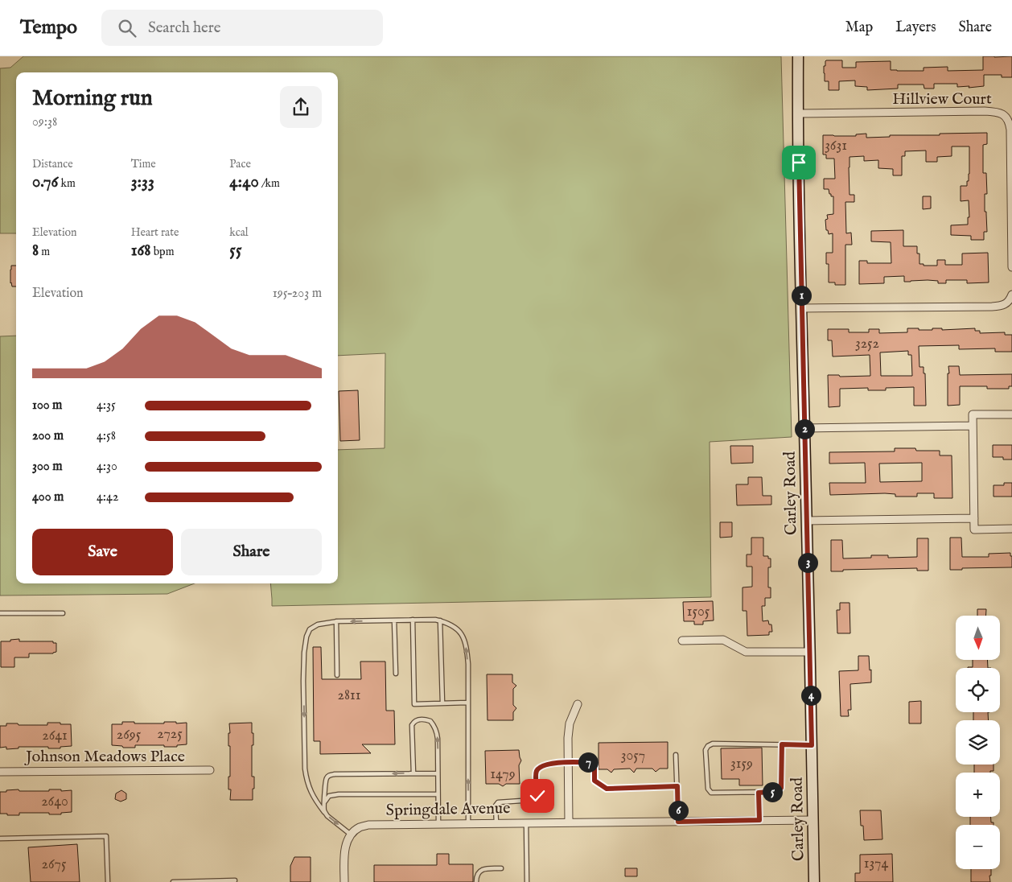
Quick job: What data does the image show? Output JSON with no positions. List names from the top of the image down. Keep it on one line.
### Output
{"streets":{"street":["Hillview Court","Carley Road","Johnson Meadows Place","Springdale Avenue"]},"crossings":[["Hillview Court","Carley Road"],["Carley Road","Springdale Avenue"]],"house_numbers":["3631","3252","1505","2811","2725","2695","2641","3057","3159","1479","2640","1374","2675"],"north":"bottom","page":{"header":"Tempo","search":"Search here","nav":["Map","Layers","Share"],"heading":["Morning run","09:38"],"stats":[["Distance","0.76 km"],["Time","3:33"],["Pace","4:40 /km"],["Elevation","8 m"],["Heart rate","168 bpm"],["kcal","55"]],"chart":["Elevation","195–203 m"],"pins":["1","2","3","4","7","5","6"],"list":[{"name":"100 m","note":"4:35"},{"name":"200 m","note":"4:58"},{"name":"300 m","note":"4:30"},{"name":"400 m","note":"4:42"}],"buttons":["Save","Share"],"map_buttons":["+","−"]}}
